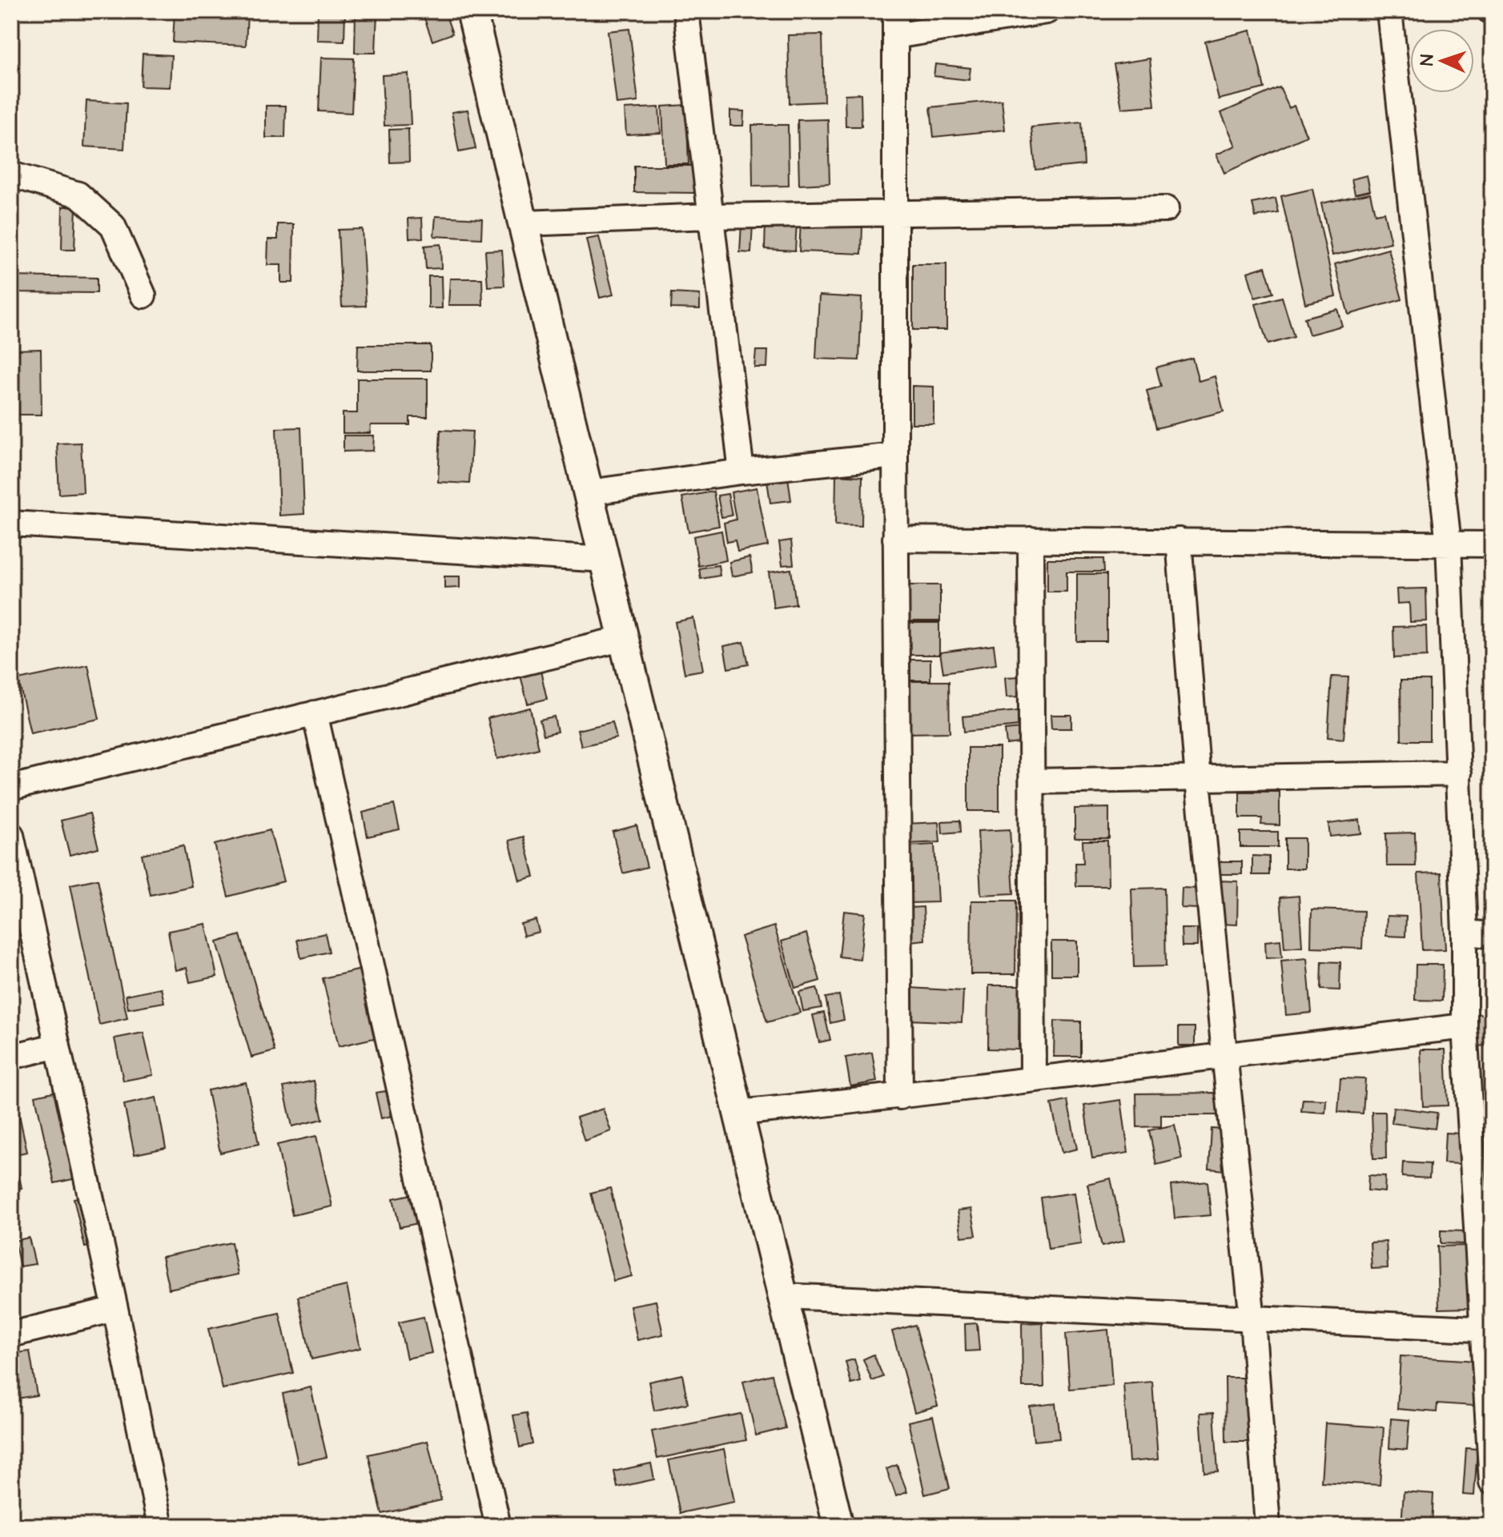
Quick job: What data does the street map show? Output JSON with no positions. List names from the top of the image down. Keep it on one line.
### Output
{"north":"left"}
